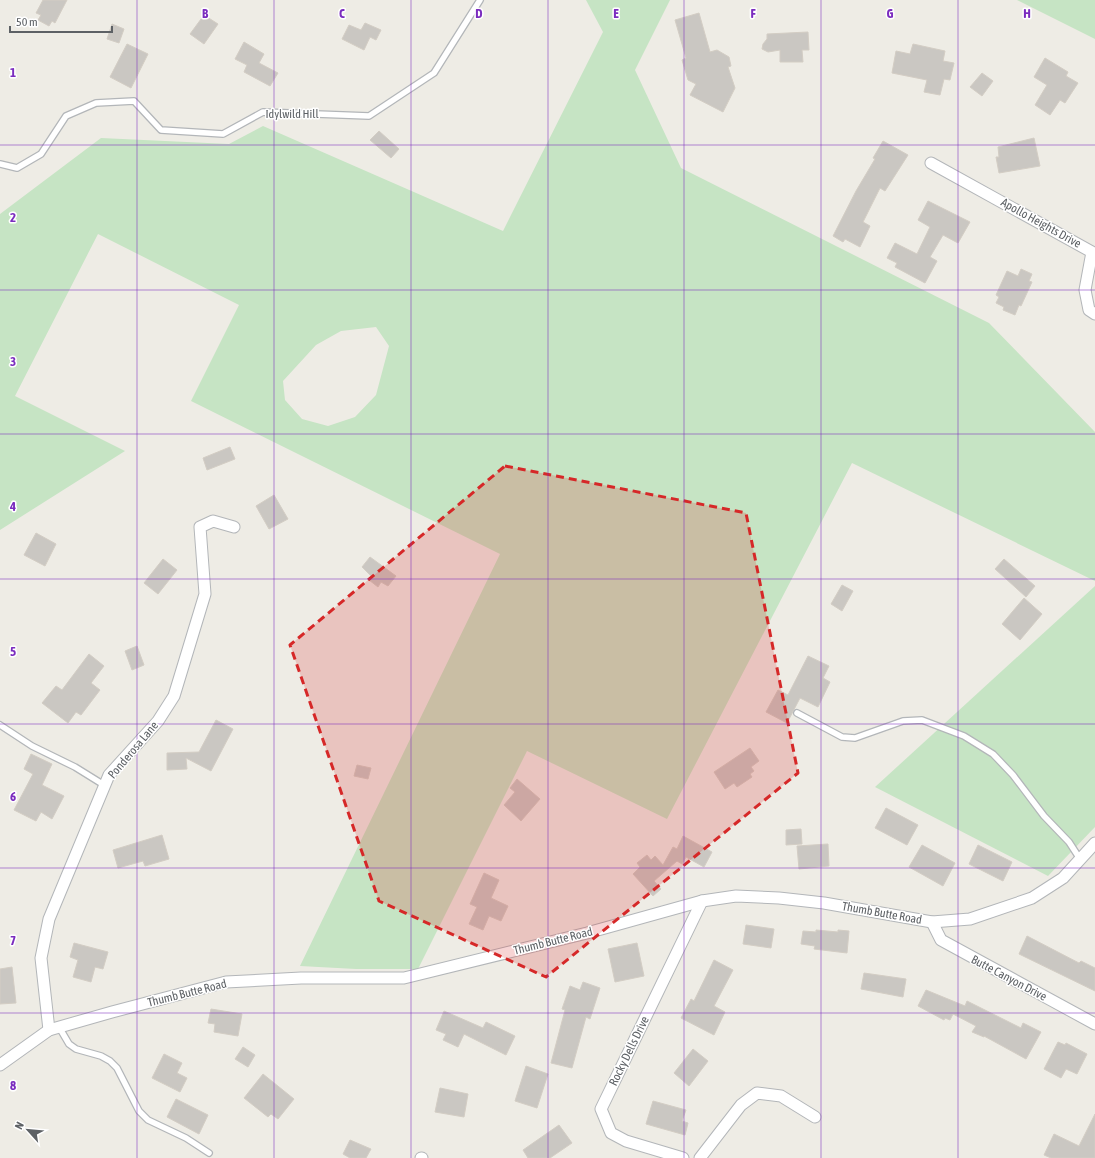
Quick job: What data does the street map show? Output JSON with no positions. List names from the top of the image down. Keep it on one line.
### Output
{"streets":{"street":["Apollo Heights Drive","Ponderosa Lane","Thumb Butte Road","Butte Canyon Drive","Rocky Dells Drive"],"lane":["Idylwild Hill"]},"crossings":[["Ponderosa Lane","Thumb Butte Road"],["Thumb Butte Road","Butte Canyon Drive"],["Thumb Butte Road","Rocky Dells Drive"]],"scale_bar":"50 m","north":"top left","grid":{"columns":["B","C","D","E","F","G","H"],"rows":["1","2","3","4","5","6","7","8"]}}
